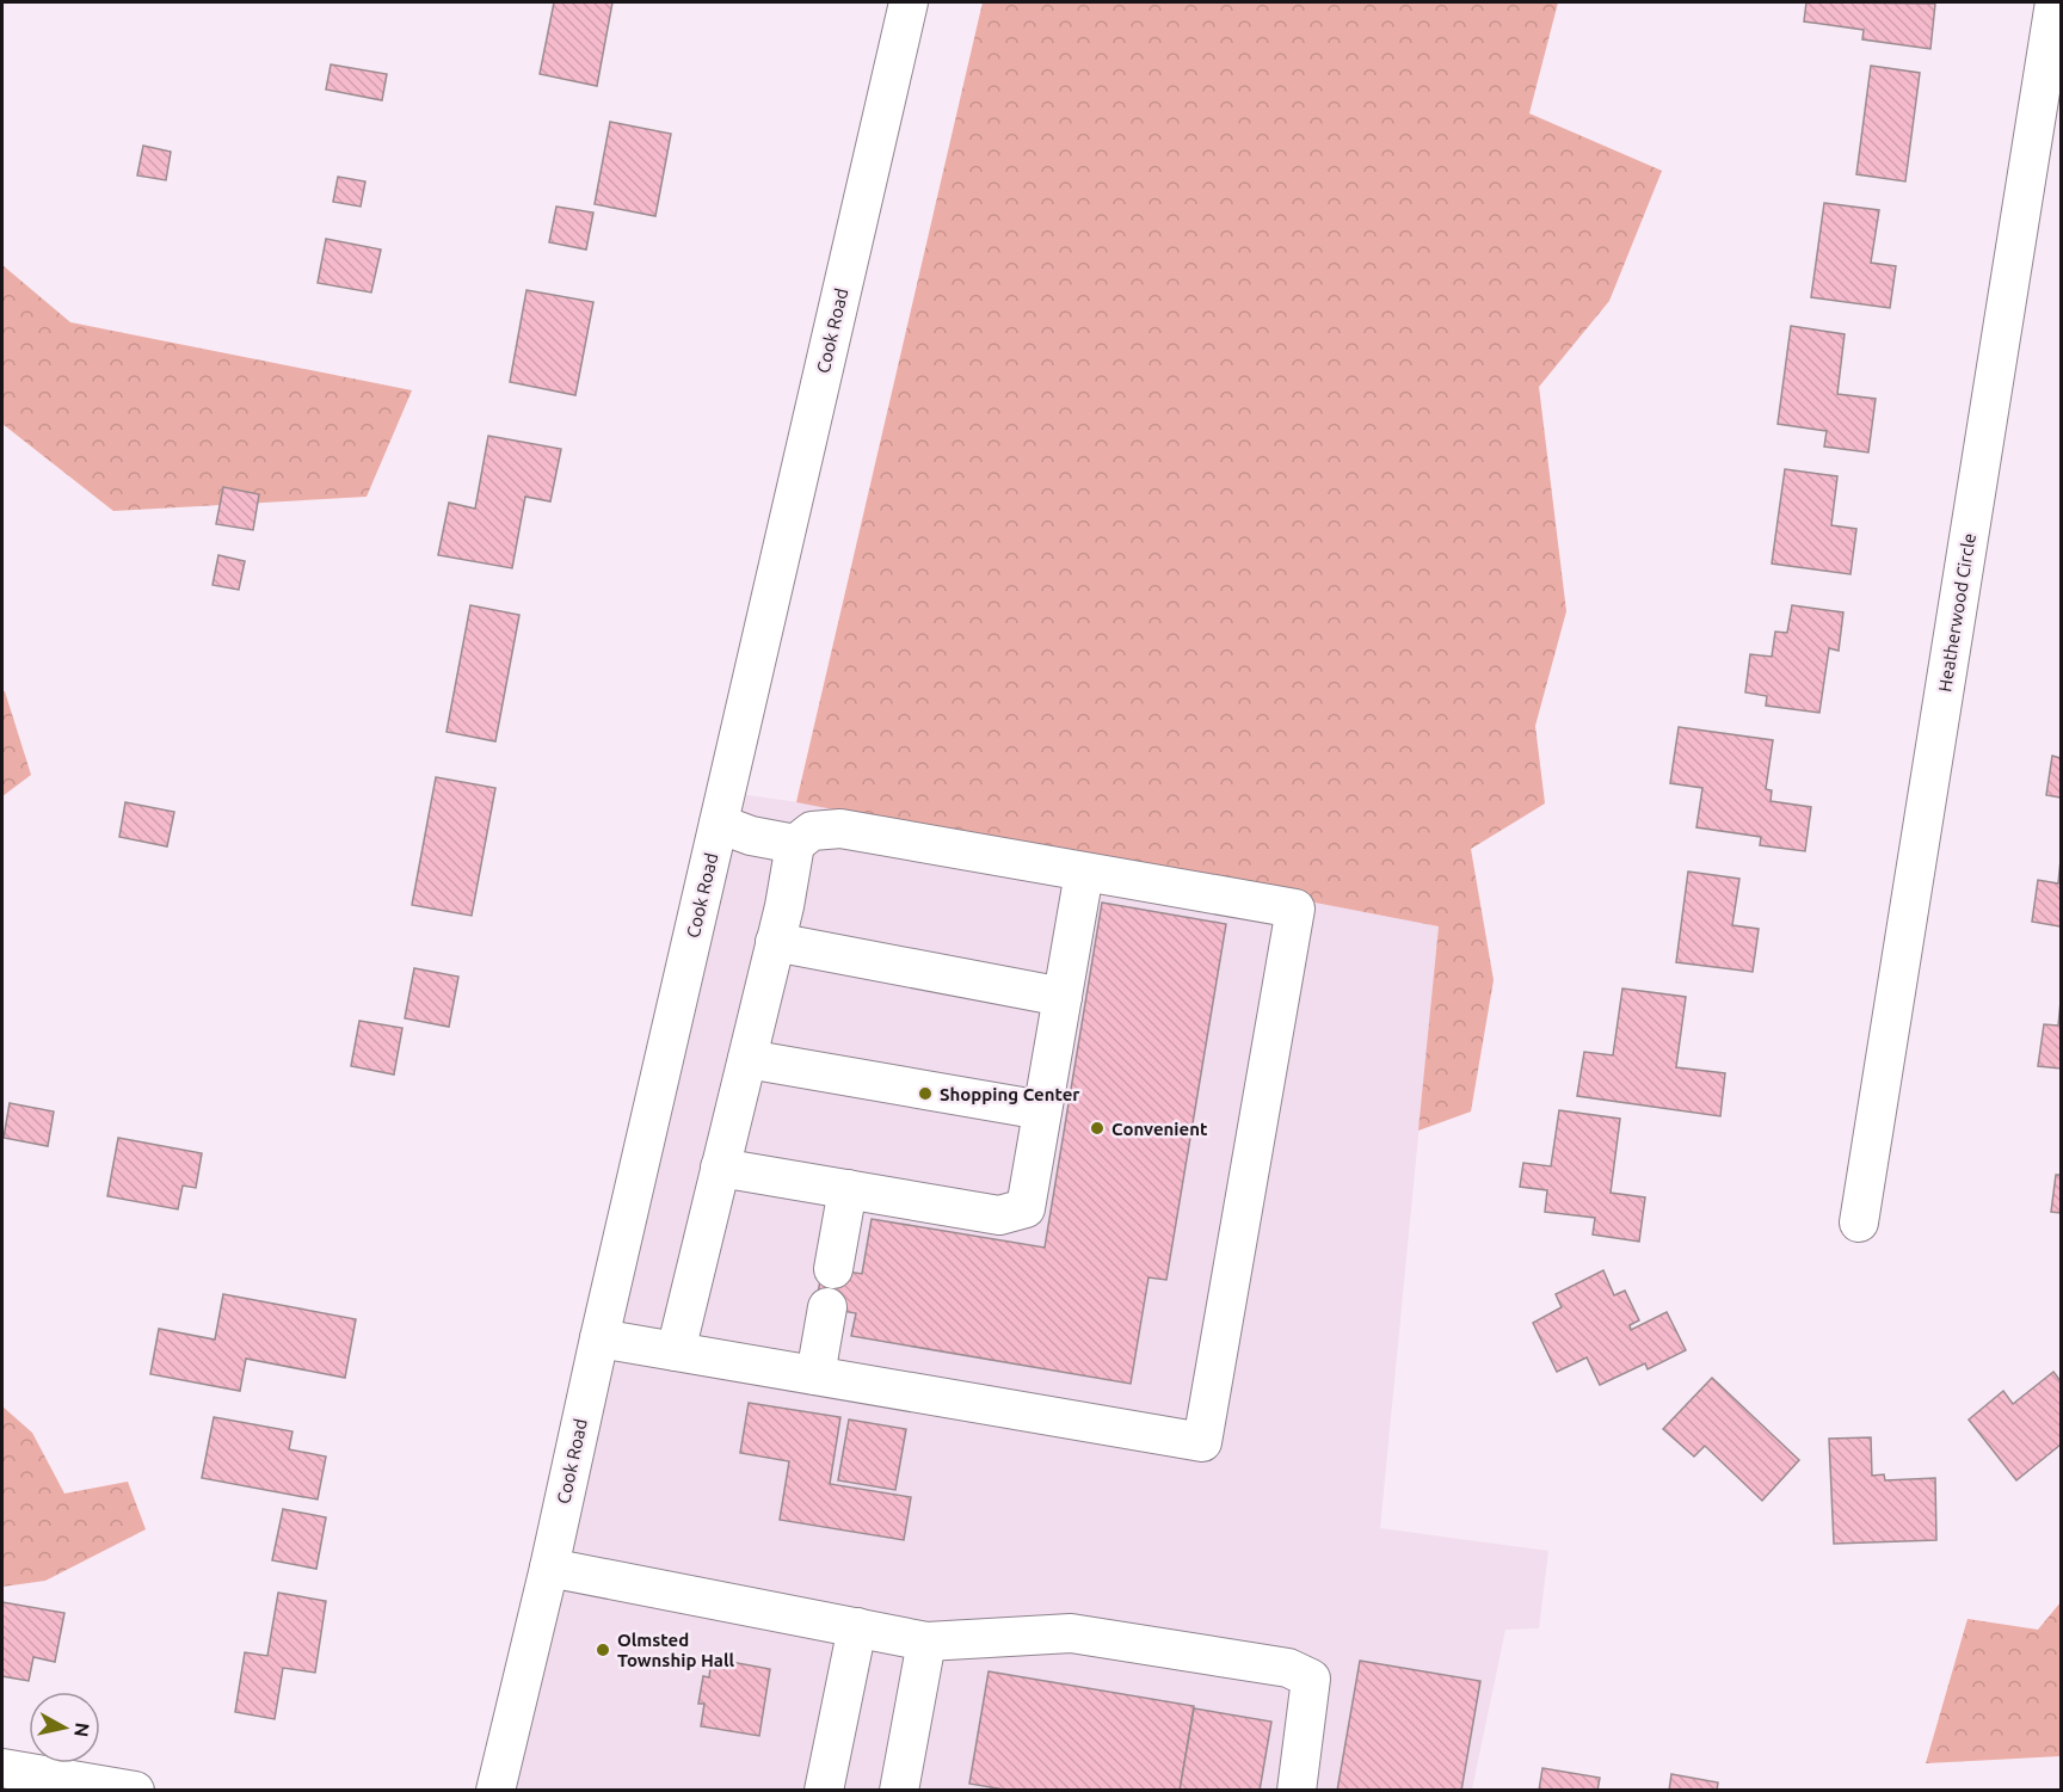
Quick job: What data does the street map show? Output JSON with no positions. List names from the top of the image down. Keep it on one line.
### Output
{"streets":{"street":["Cook Road","Heatherwood Circle"]},"places":["Shopping Center","Convenient","Olmsted Township Hall"],"north":"right"}
